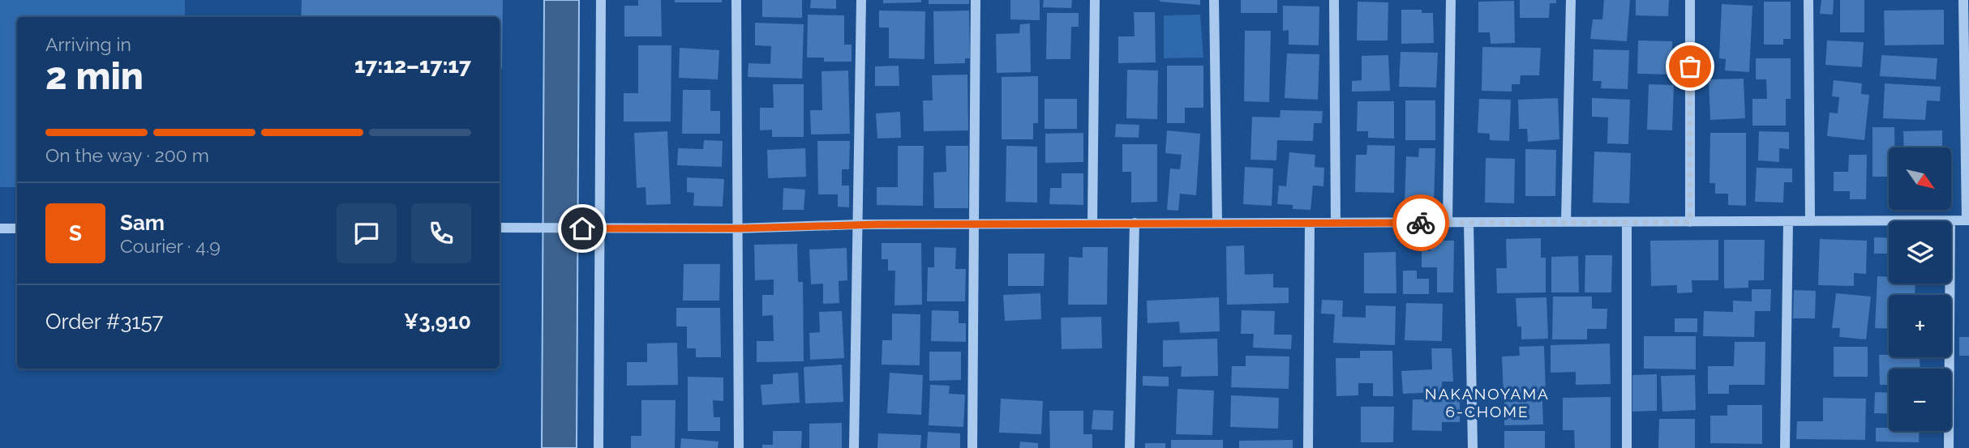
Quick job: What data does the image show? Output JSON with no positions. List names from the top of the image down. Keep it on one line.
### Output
{"districts":["NAKANOYAMA 6-CHOME"],"north":"bottom right","page":{"heading":["2 min","Arriving in","17:12–17:17"],"panel":["Sam","Courier · 4.9","Order #3157","¥3,910"],"bar":"On the way · 200 m","map_buttons":["+","−"],"round":"S"}}
